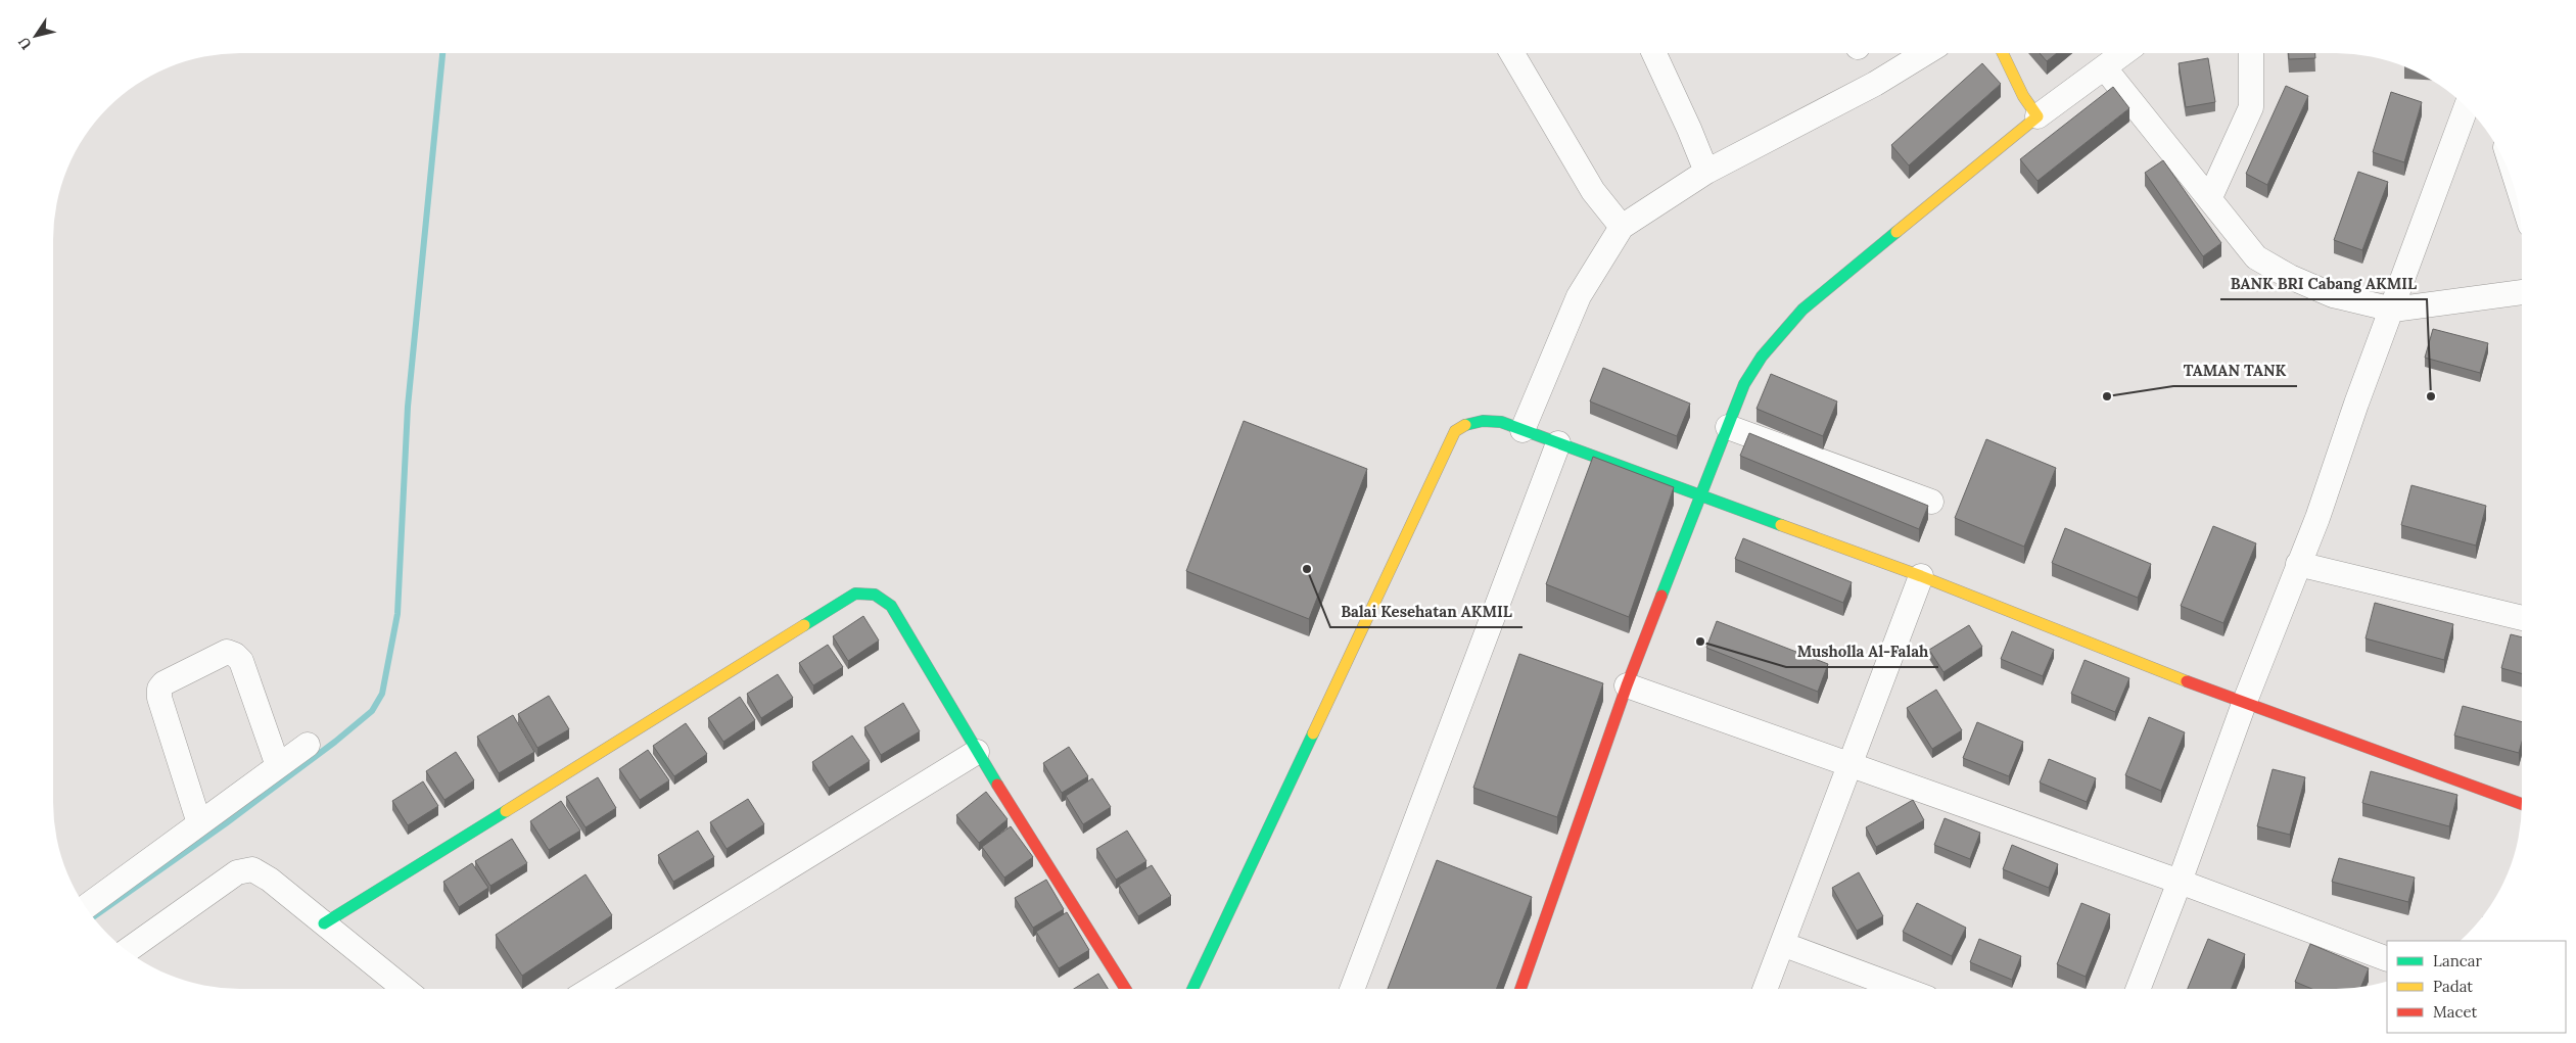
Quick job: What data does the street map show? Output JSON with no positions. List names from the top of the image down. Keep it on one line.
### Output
{"places":["TAMAN TANK","BANK BRI Cabang AKMIL","Balai Kesehatan AKMIL","Musholla Al-Falah"],"legend":["Lancar","Padat","Macet"],"north":"bottom left"}
